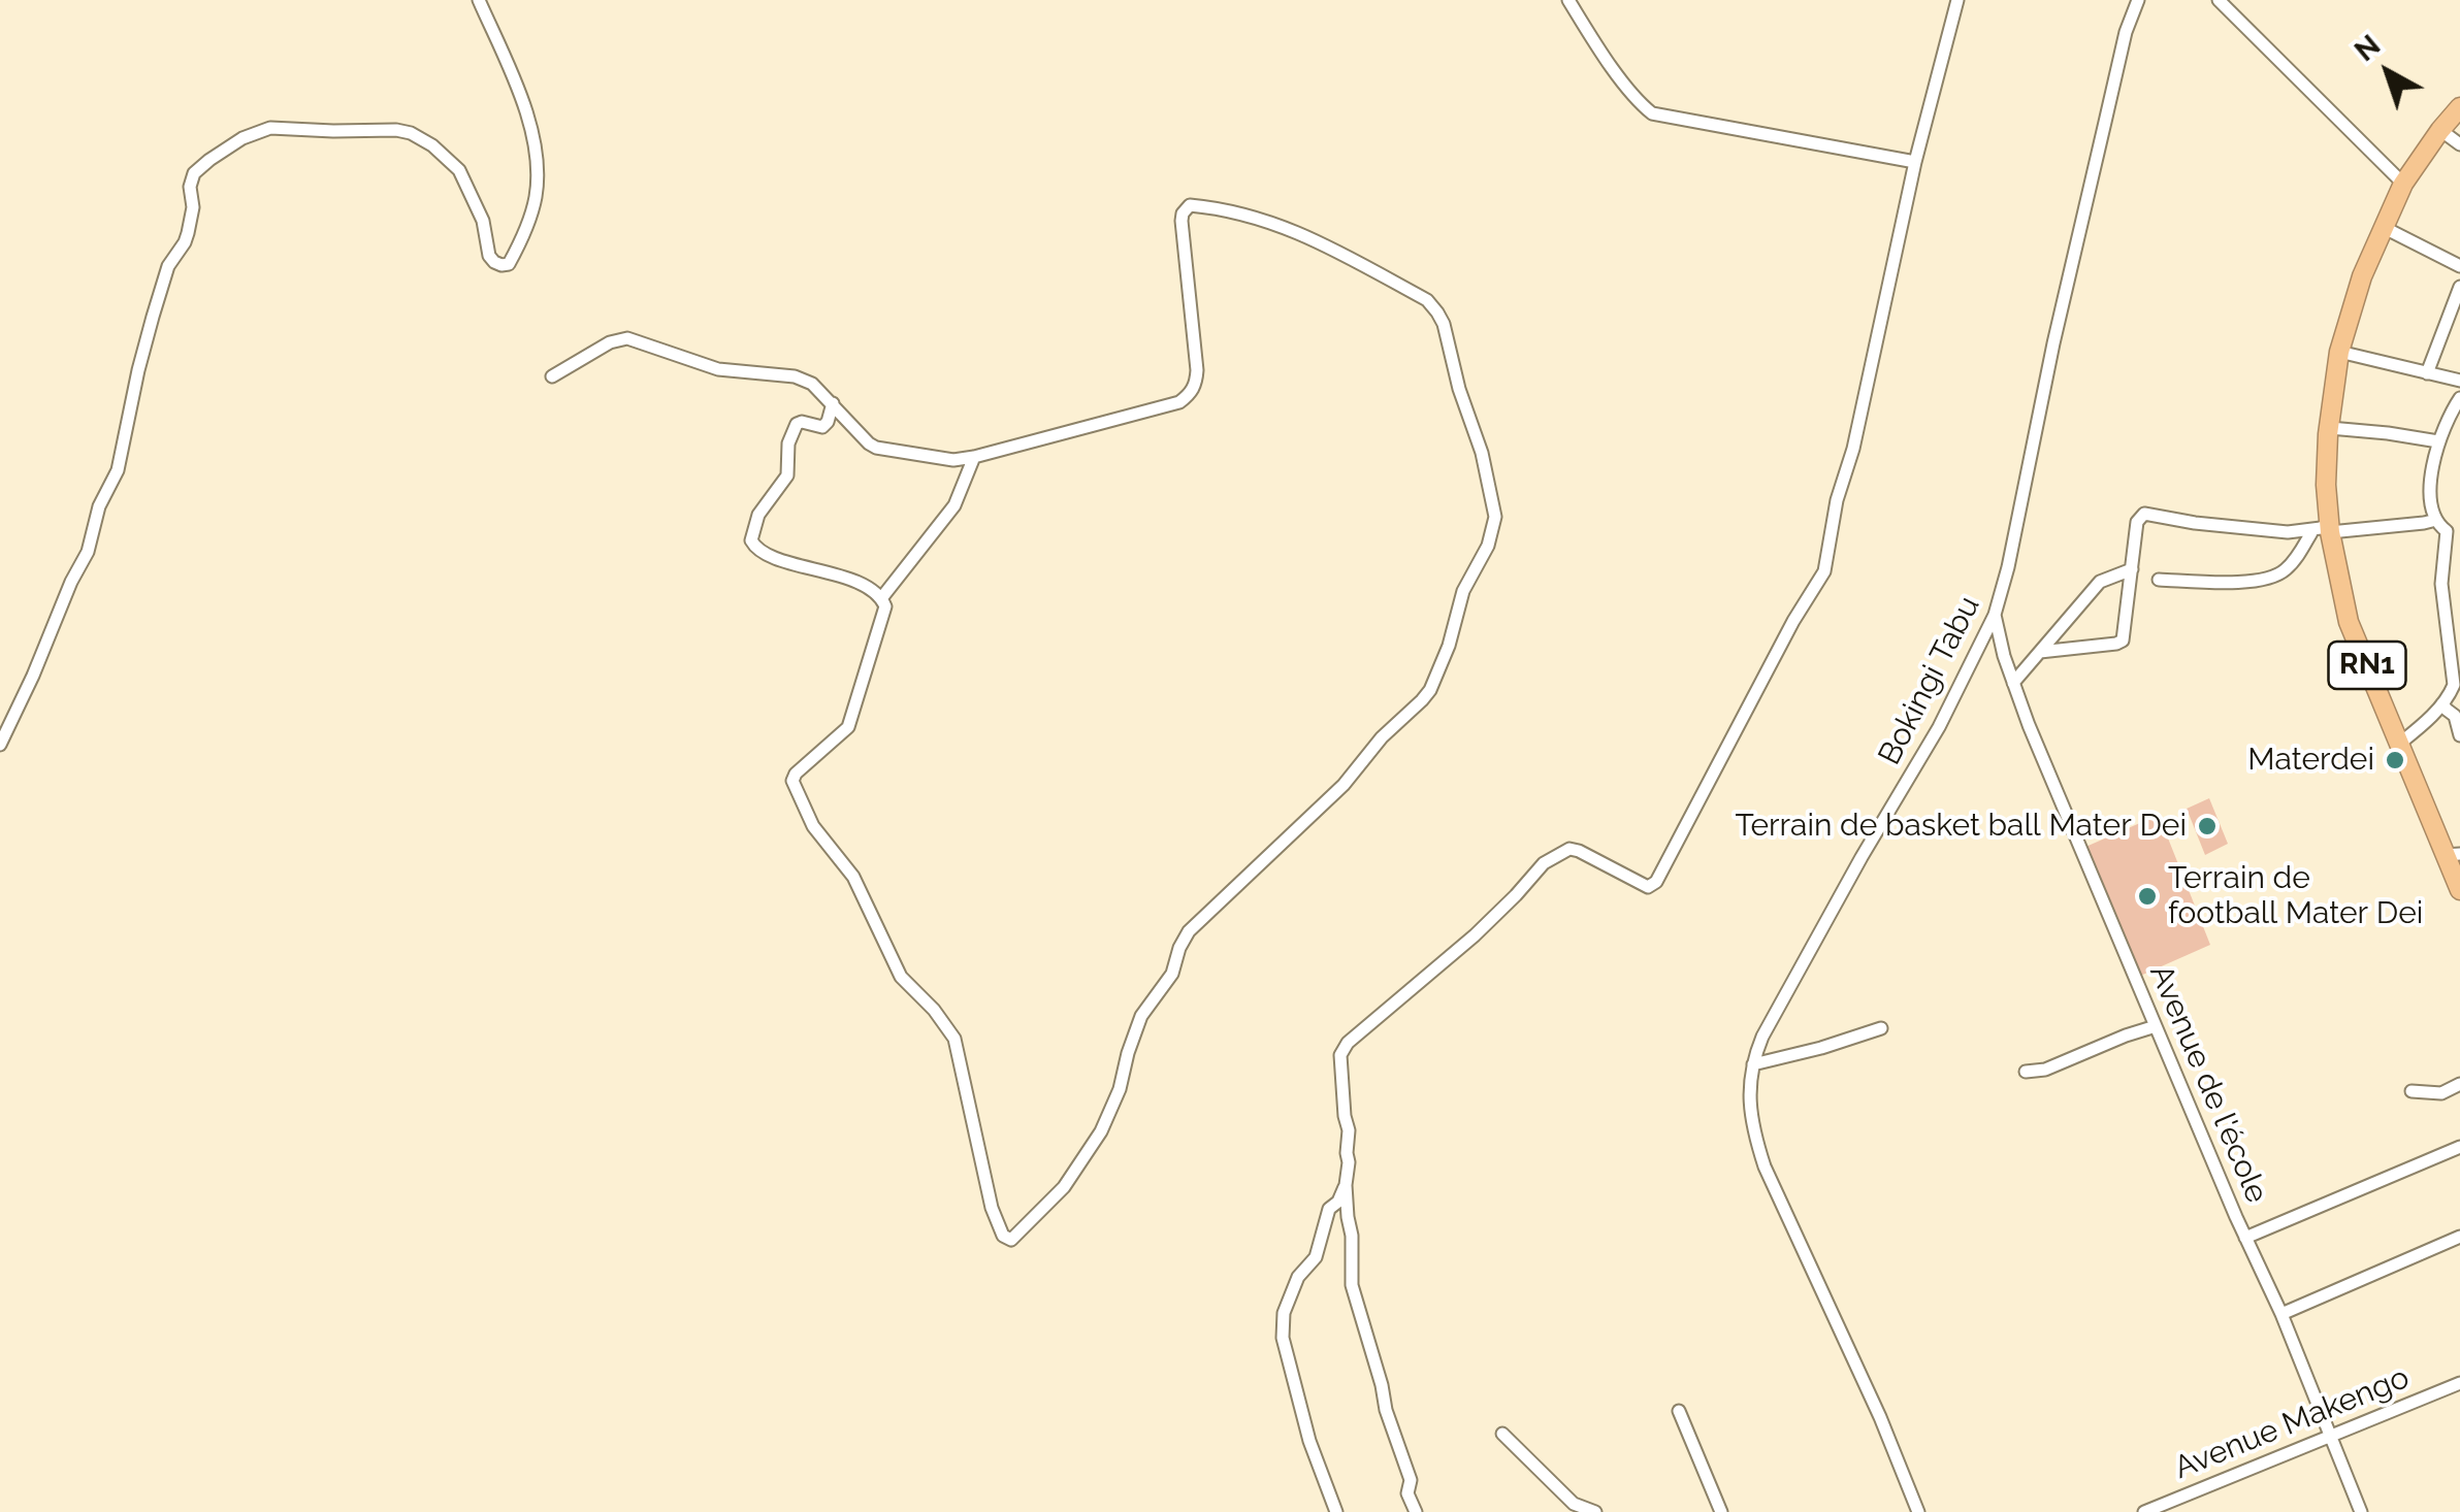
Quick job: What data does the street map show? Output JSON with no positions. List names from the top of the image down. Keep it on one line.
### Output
{"streets":{"highway":["RN1"],"street":["Bokingi Tabu","Avenue de l'école","Avenue Makengo"]},"crossings":[["Bokingi Tabu","Avenue de l'école"],["Avenue de l'école","Avenue Makengo"]],"places":["Materdei","Terrain de basket ball Mater Dei","Terrain de football Mater Dei"],"north":"top left"}
